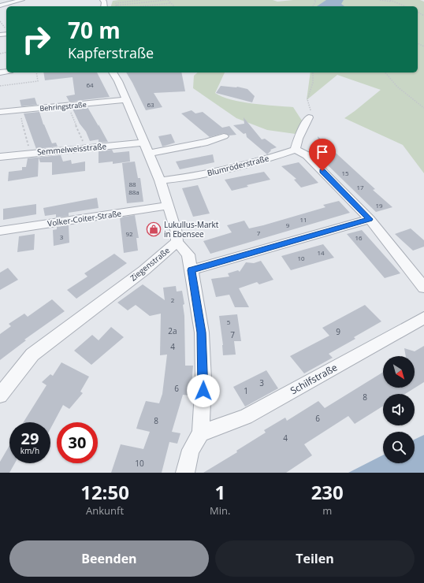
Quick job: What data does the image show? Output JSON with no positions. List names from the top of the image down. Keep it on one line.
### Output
{"streets":{"street":["Behringstraße","Semmelweisstraße","Blumröderstraße","Volker-Coiter-Straße","Ziegenstraße","Schilfstraße"]},"crossings":[["Behringstraße","Ziegenstraße"],["Semmelweisstraße","Ziegenstraße"],["Blumröderstraße","Ziegenstraße"],["Volker-Coiter-Straße","Ziegenstraße"]],"places":{"shop":["Lukullus-Markt in Ebensee"]},"house_numbers":["64","63","15","88","17","88a","19","11","9","7","92","3","16","14","10","2","5","2a","9","7","4","3","6","1","8","6","8","4","10"],"north":"bottom right","page":{"turn":["70 m","Kapferstraße"],"speed":"29 km/h","limit":"30","eta":["12:50","Ankunft","1","Min.","230","m"],"buttons":["Beenden","Teilen"]}}
